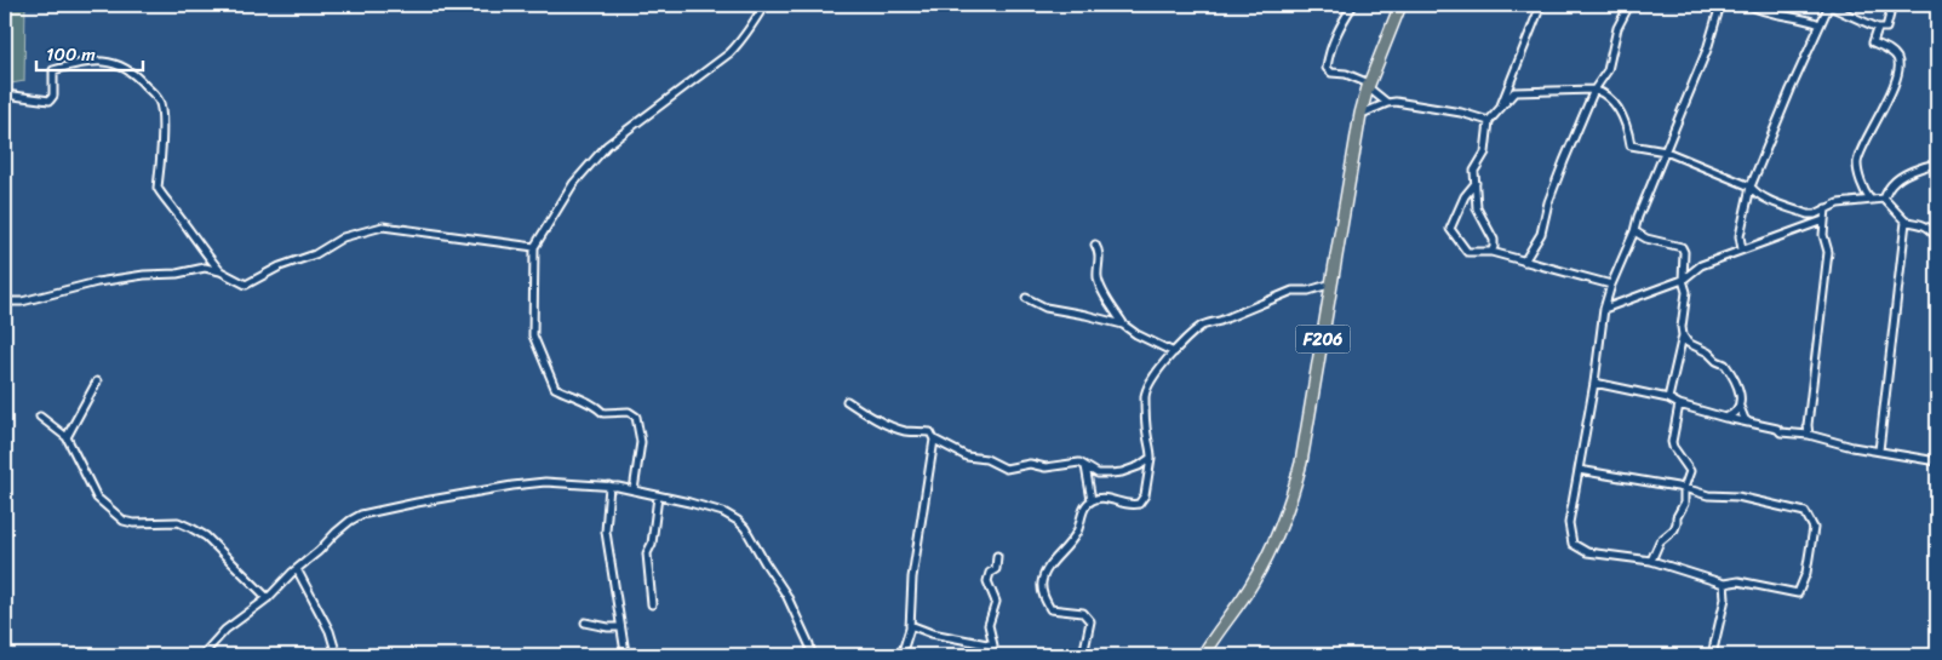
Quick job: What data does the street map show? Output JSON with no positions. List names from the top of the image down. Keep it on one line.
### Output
{"streets":{"main road":["F206"]},"scale_bar":"100 m"}
